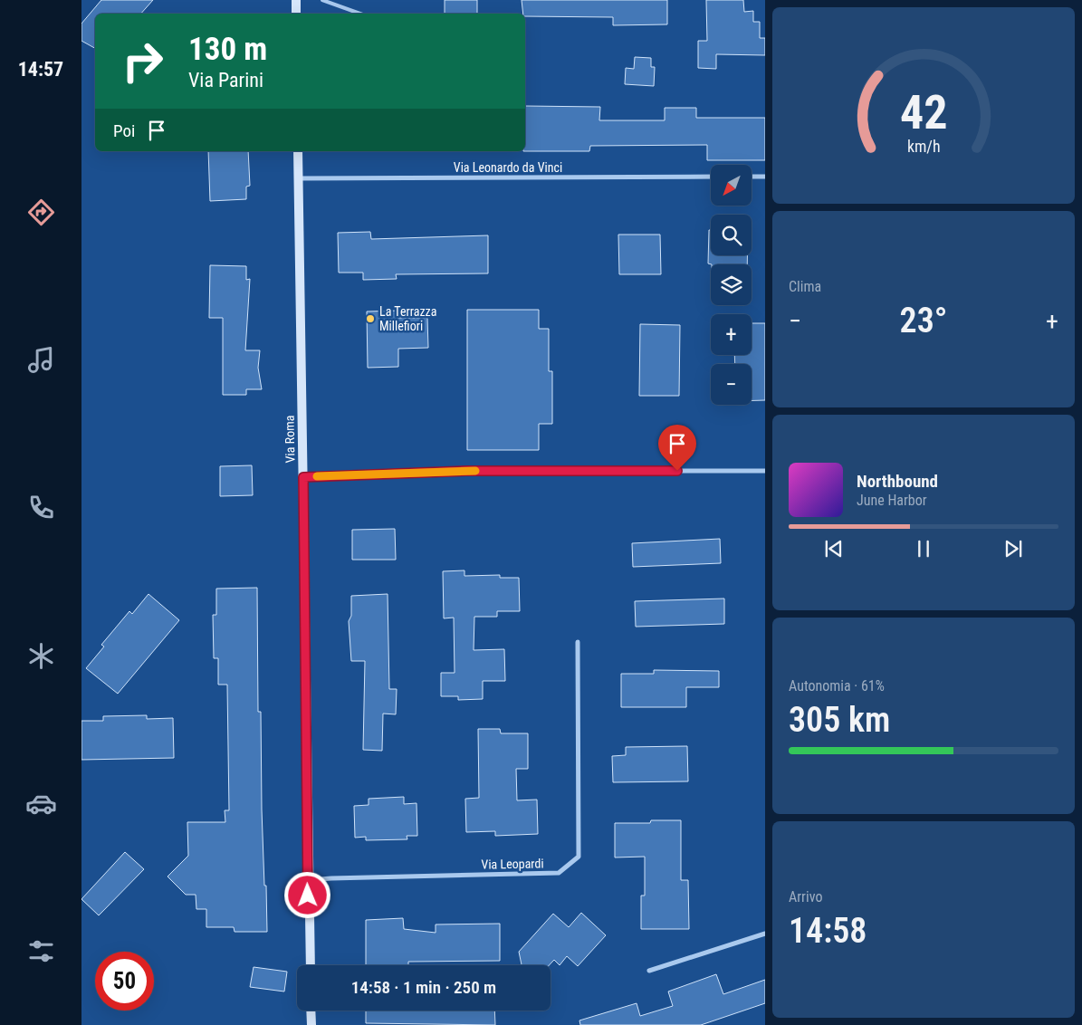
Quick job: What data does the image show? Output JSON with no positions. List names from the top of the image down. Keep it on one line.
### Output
{"streets":{"main road":["Via Roma"],"street":["Via Leonardo da Vinci","Via Leopardi"]},"crossings":[["Via Leonardo da Vinci","Via Roma"],["Via Roma","Via Leopardi"]],"places":["La Terrazza Millefiori"],"north":"bottom left","page":{"tabs":"14:57","turn":["130 m","Via Parini"],"then":"Poi","map_buttons":["+","−"],"tile":["Clima",["Autonomia · 61%","305 km"],["Arrivo","14:58"]],"heat":["−","23°","+"],"song":["Northbound","June Harbor"],"limit":"50","trip":"14:58 · 1 min · 250 m","gauge":["42","km/h"]}}
